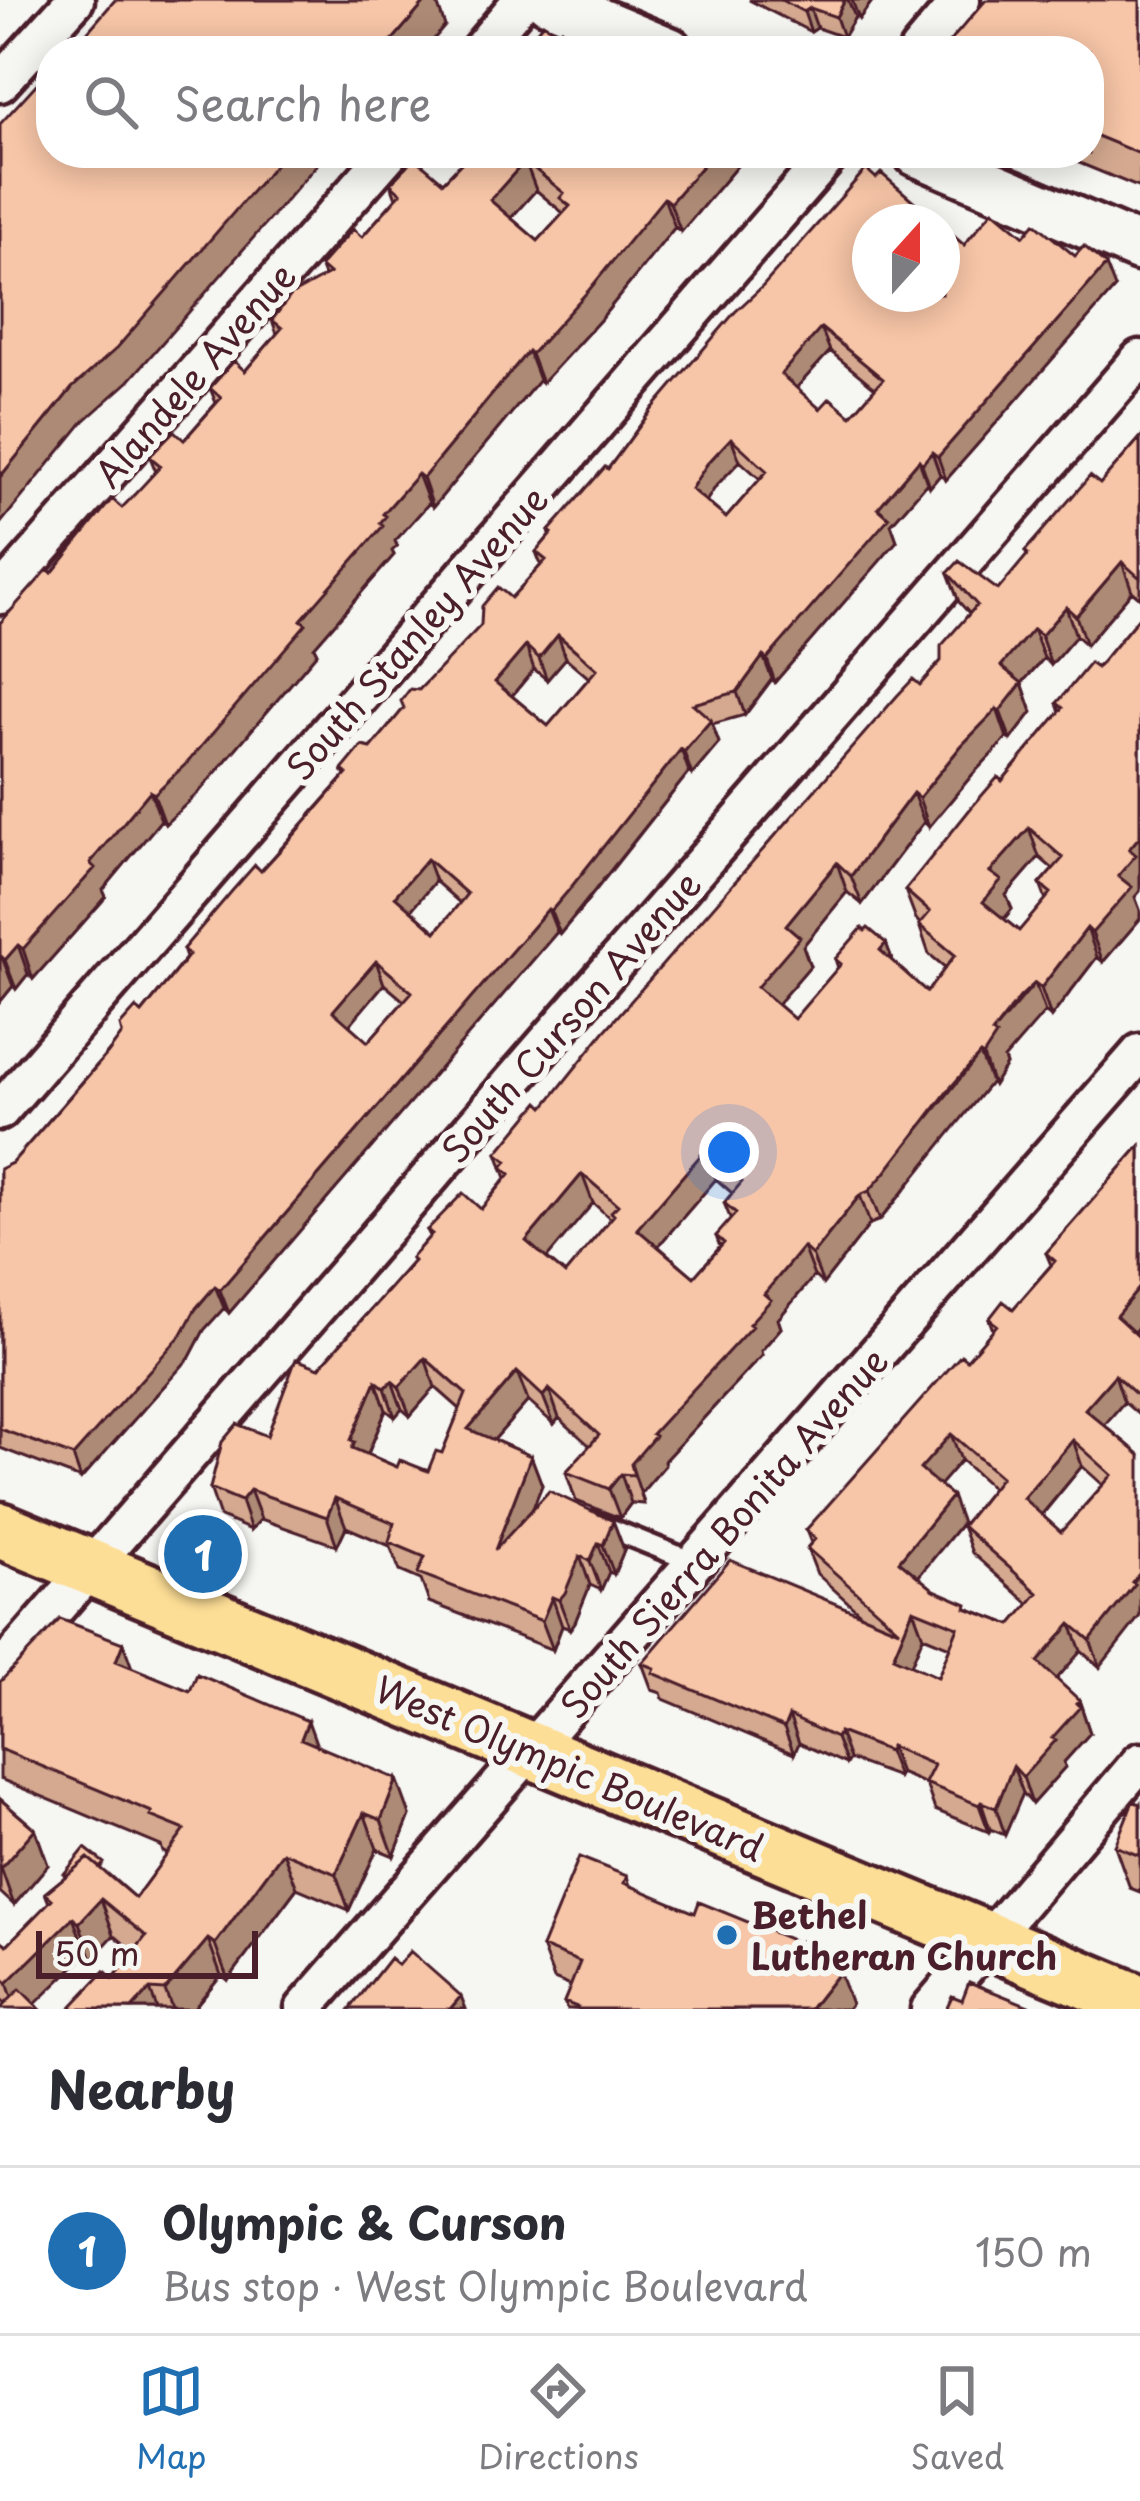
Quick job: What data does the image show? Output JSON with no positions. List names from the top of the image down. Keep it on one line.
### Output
{"streets":{"main road":["West Olympic Boulevard"],"street":["Alandele Avenue","South Stanley Avenue","South Curson Avenue","South Sierra Bonita Avenue"]},"crossings":[["South Curson Avenue","West Olympic Boulevard"],["South Sierra Bonita Avenue","West Olympic Boulevard"]],"places":["Bethel Lutheran Church"],"scale_bar":"50 m","north":"top","page":{"search":"Search here","pins":"1","scale":"50 m","heading":"Nearby","list":[{"mark":"1","name":"Olympic & Curson","note":"Bus stop · West Olympic Boulevard","value":"150 m"}],"nav":["Map","Directions","Saved"]}}
